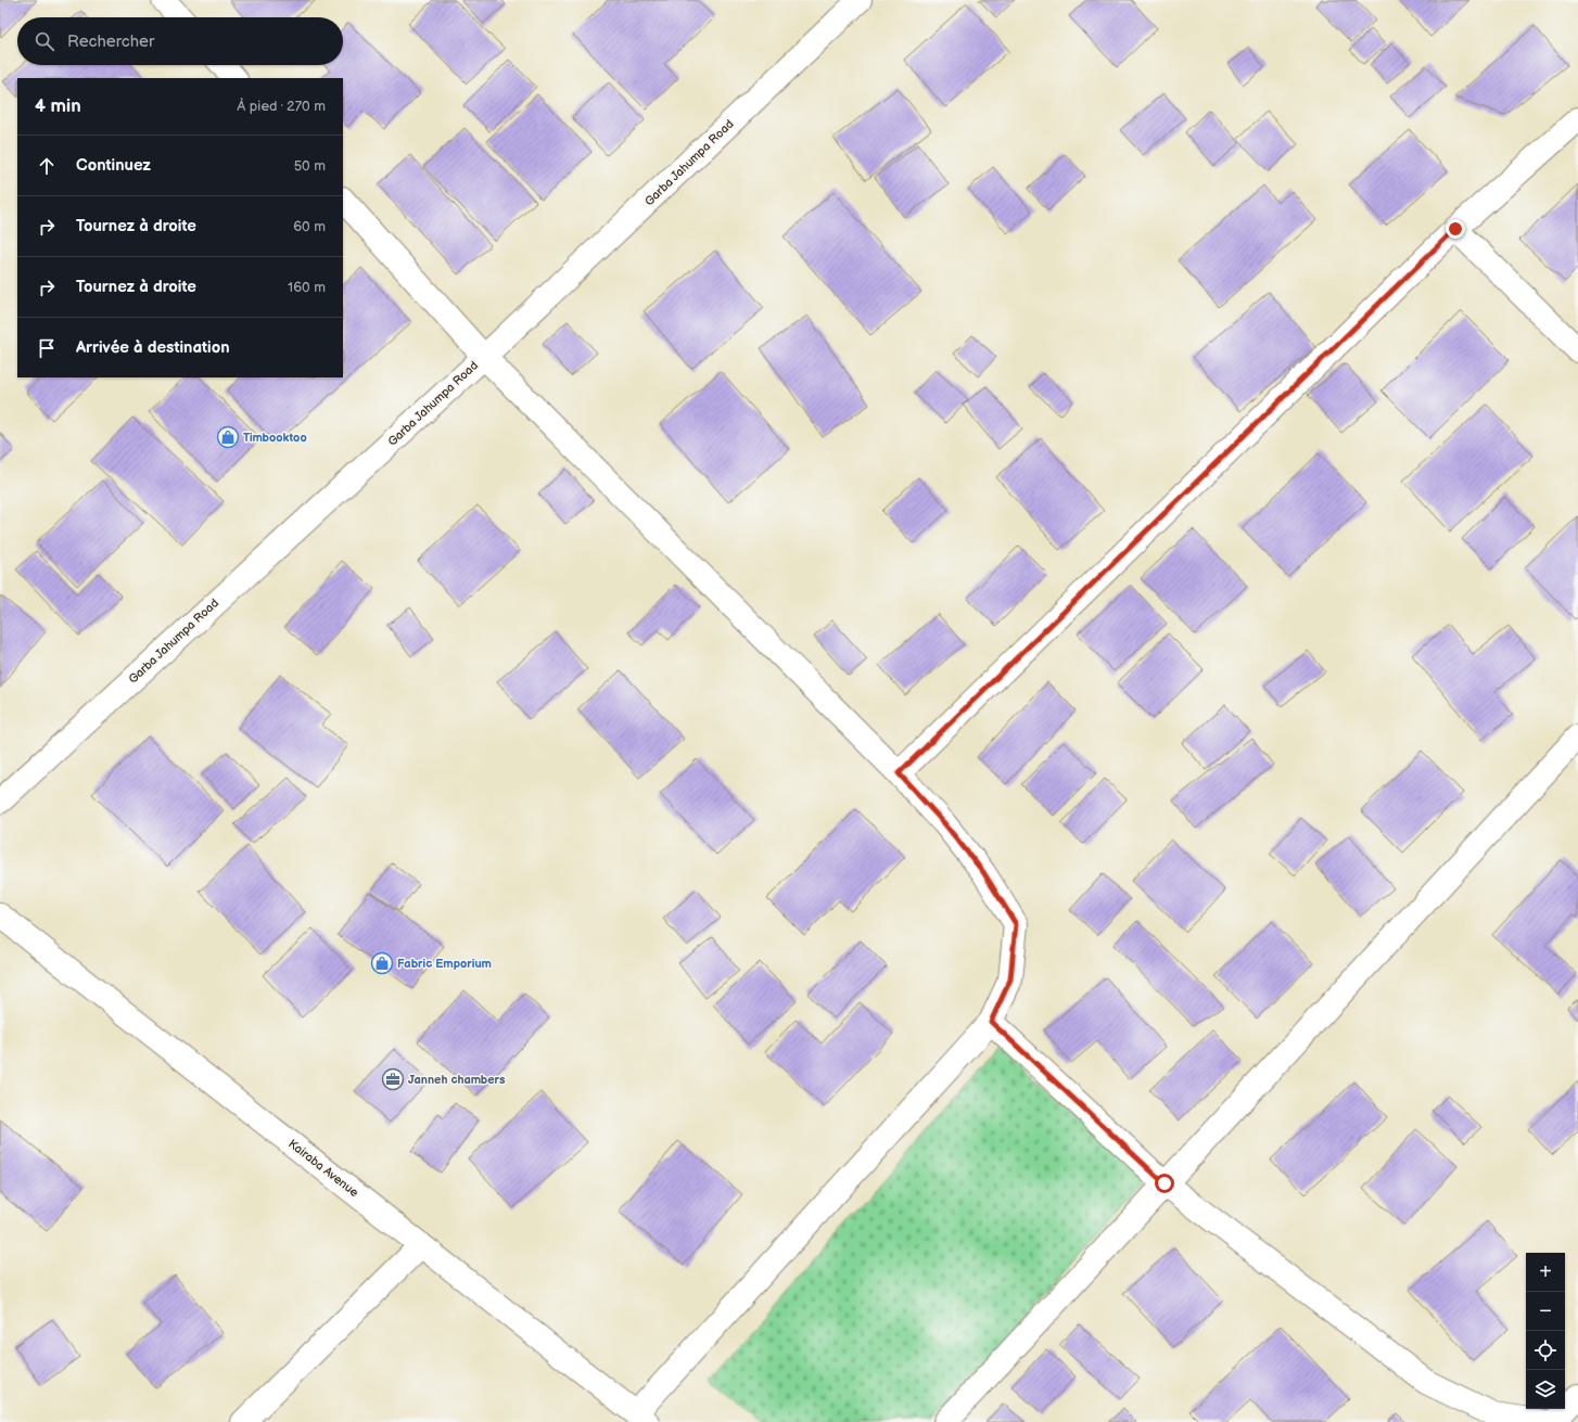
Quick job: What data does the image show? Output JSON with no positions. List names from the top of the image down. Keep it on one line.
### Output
{"streets":{"street":["Garba Jahumpa Road","Kairaba Avenue"]},"places":{"shop":["Timbooktoo","Fabric Emporium"],"office":["Janneh chambers"]},"page":{"search":"Rechercher","heading":["4 min","À pied · 270 m"],"list":[["Continuez","50 m"],["Tournez à droite","60 m"],["Tournez à droite","160 m"],"Arrivée à destination"],"map_buttons":["+","−"]}}
